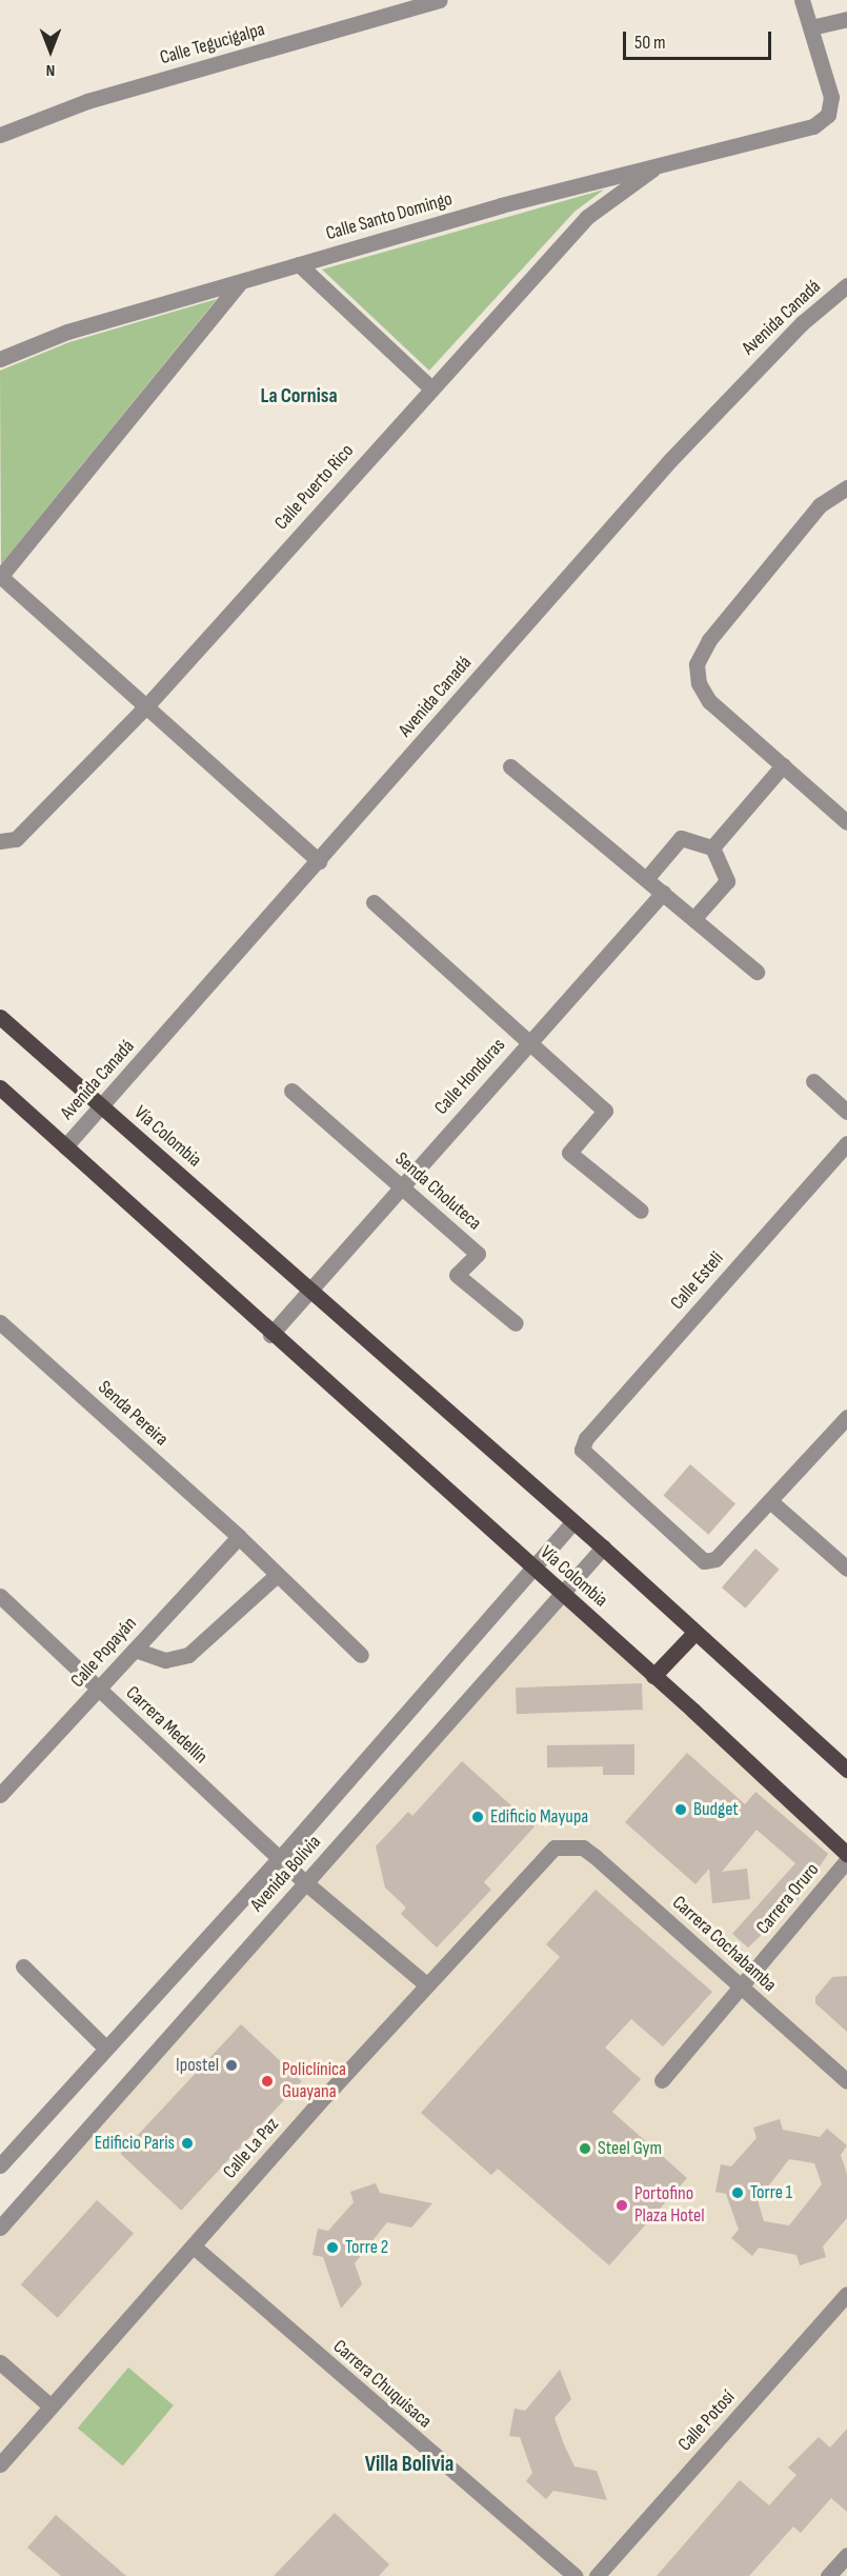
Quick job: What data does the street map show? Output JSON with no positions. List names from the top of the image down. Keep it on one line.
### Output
{"streets":{"main road":["Vía Colombia"],"street":["Calle Tegucigalpa","Calle Santo Domingo","Avenida Canadá","Calle Puerto Rico","Calle Honduras","Senda Choluteca","Calle Esteli","Senda Pereira","Calle Popayán","Carrera Medellín","Avenida Bolivia","Carrera Oruro","Carrera Cochabamba","Calle La Paz","Carrera Chuquisaca","Calle Potosí"]},"crossings":[["Calle Santo Domingo","Calle Puerto Rico"],["Avenida Canadá","Vía Colombia"],["Calle Honduras","Vía Colombia"],["Calle Honduras","Senda Choluteca"],["Vía Colombia","Avenida Bolivia"],["Senda Pereira","Calle Popayán"],["Calle Popayán","Carrera Medellín"],["Carrera Medellín","Avenida Bolivia"],["Carrera Medellín","Calle La Paz"],["Carrera Oruro","Carrera Cochabamba"],["Carrera Cochabamba","Calle La Paz"],["Calle La Paz","Carrera Chuquisaca"]],"districts":["La Cornisa","Villa Bolivia"],"places":["Budget","Edificio Mayupa","Ipostel","Policlínica Guayana","Edificio Paris","Steel Gym","Torre 1","Portofino Plaza Hotel","Torre 2"],"scale_bar":"50 m","north":"bottom"}
